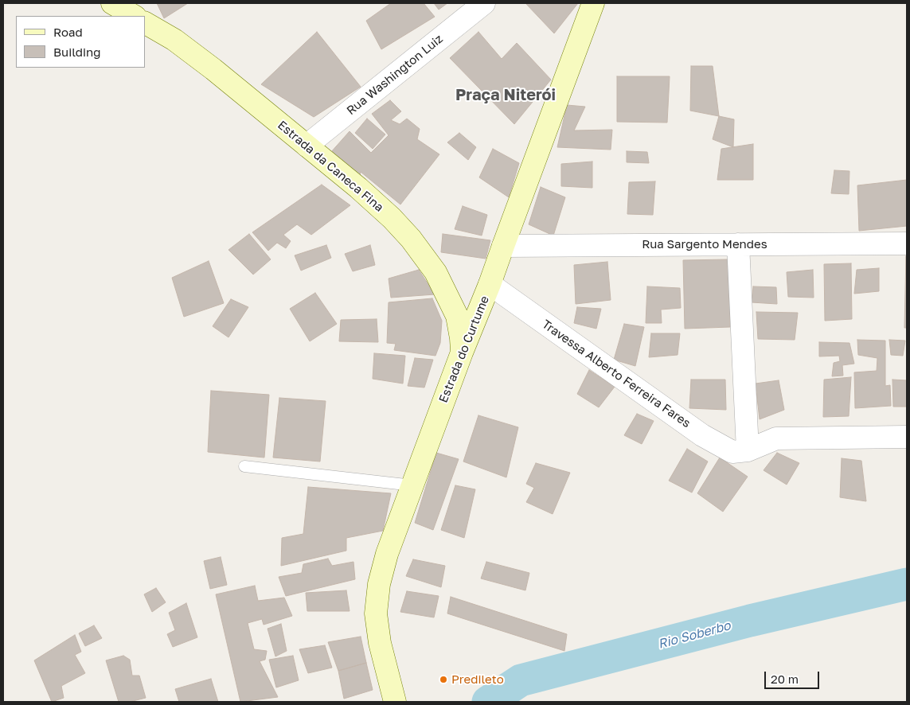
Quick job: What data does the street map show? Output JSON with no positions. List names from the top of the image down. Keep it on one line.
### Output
{"streets":{"street":["Rua Washington Luiz","Estrada da Caneca Fina","Rua Sargento Mendes","Estrada do Curtume","Travessa Alberto Ferreira Fares"]},"crossings":[["Rua Washington Luiz","Estrada da Caneca Fina"],["Estrada da Caneca Fina","Estrada do Curtume"],["Rua Sargento Mendes","Estrada do Curtume"],["Estrada do Curtume","Travessa Alberto Ferreira Fares"]],"districts":["Praça Niterói"],"water":["Rio Soberbo"],"places":["Predileto"],"legend":["Road","Building"],"scale_bar":"20 m"}
